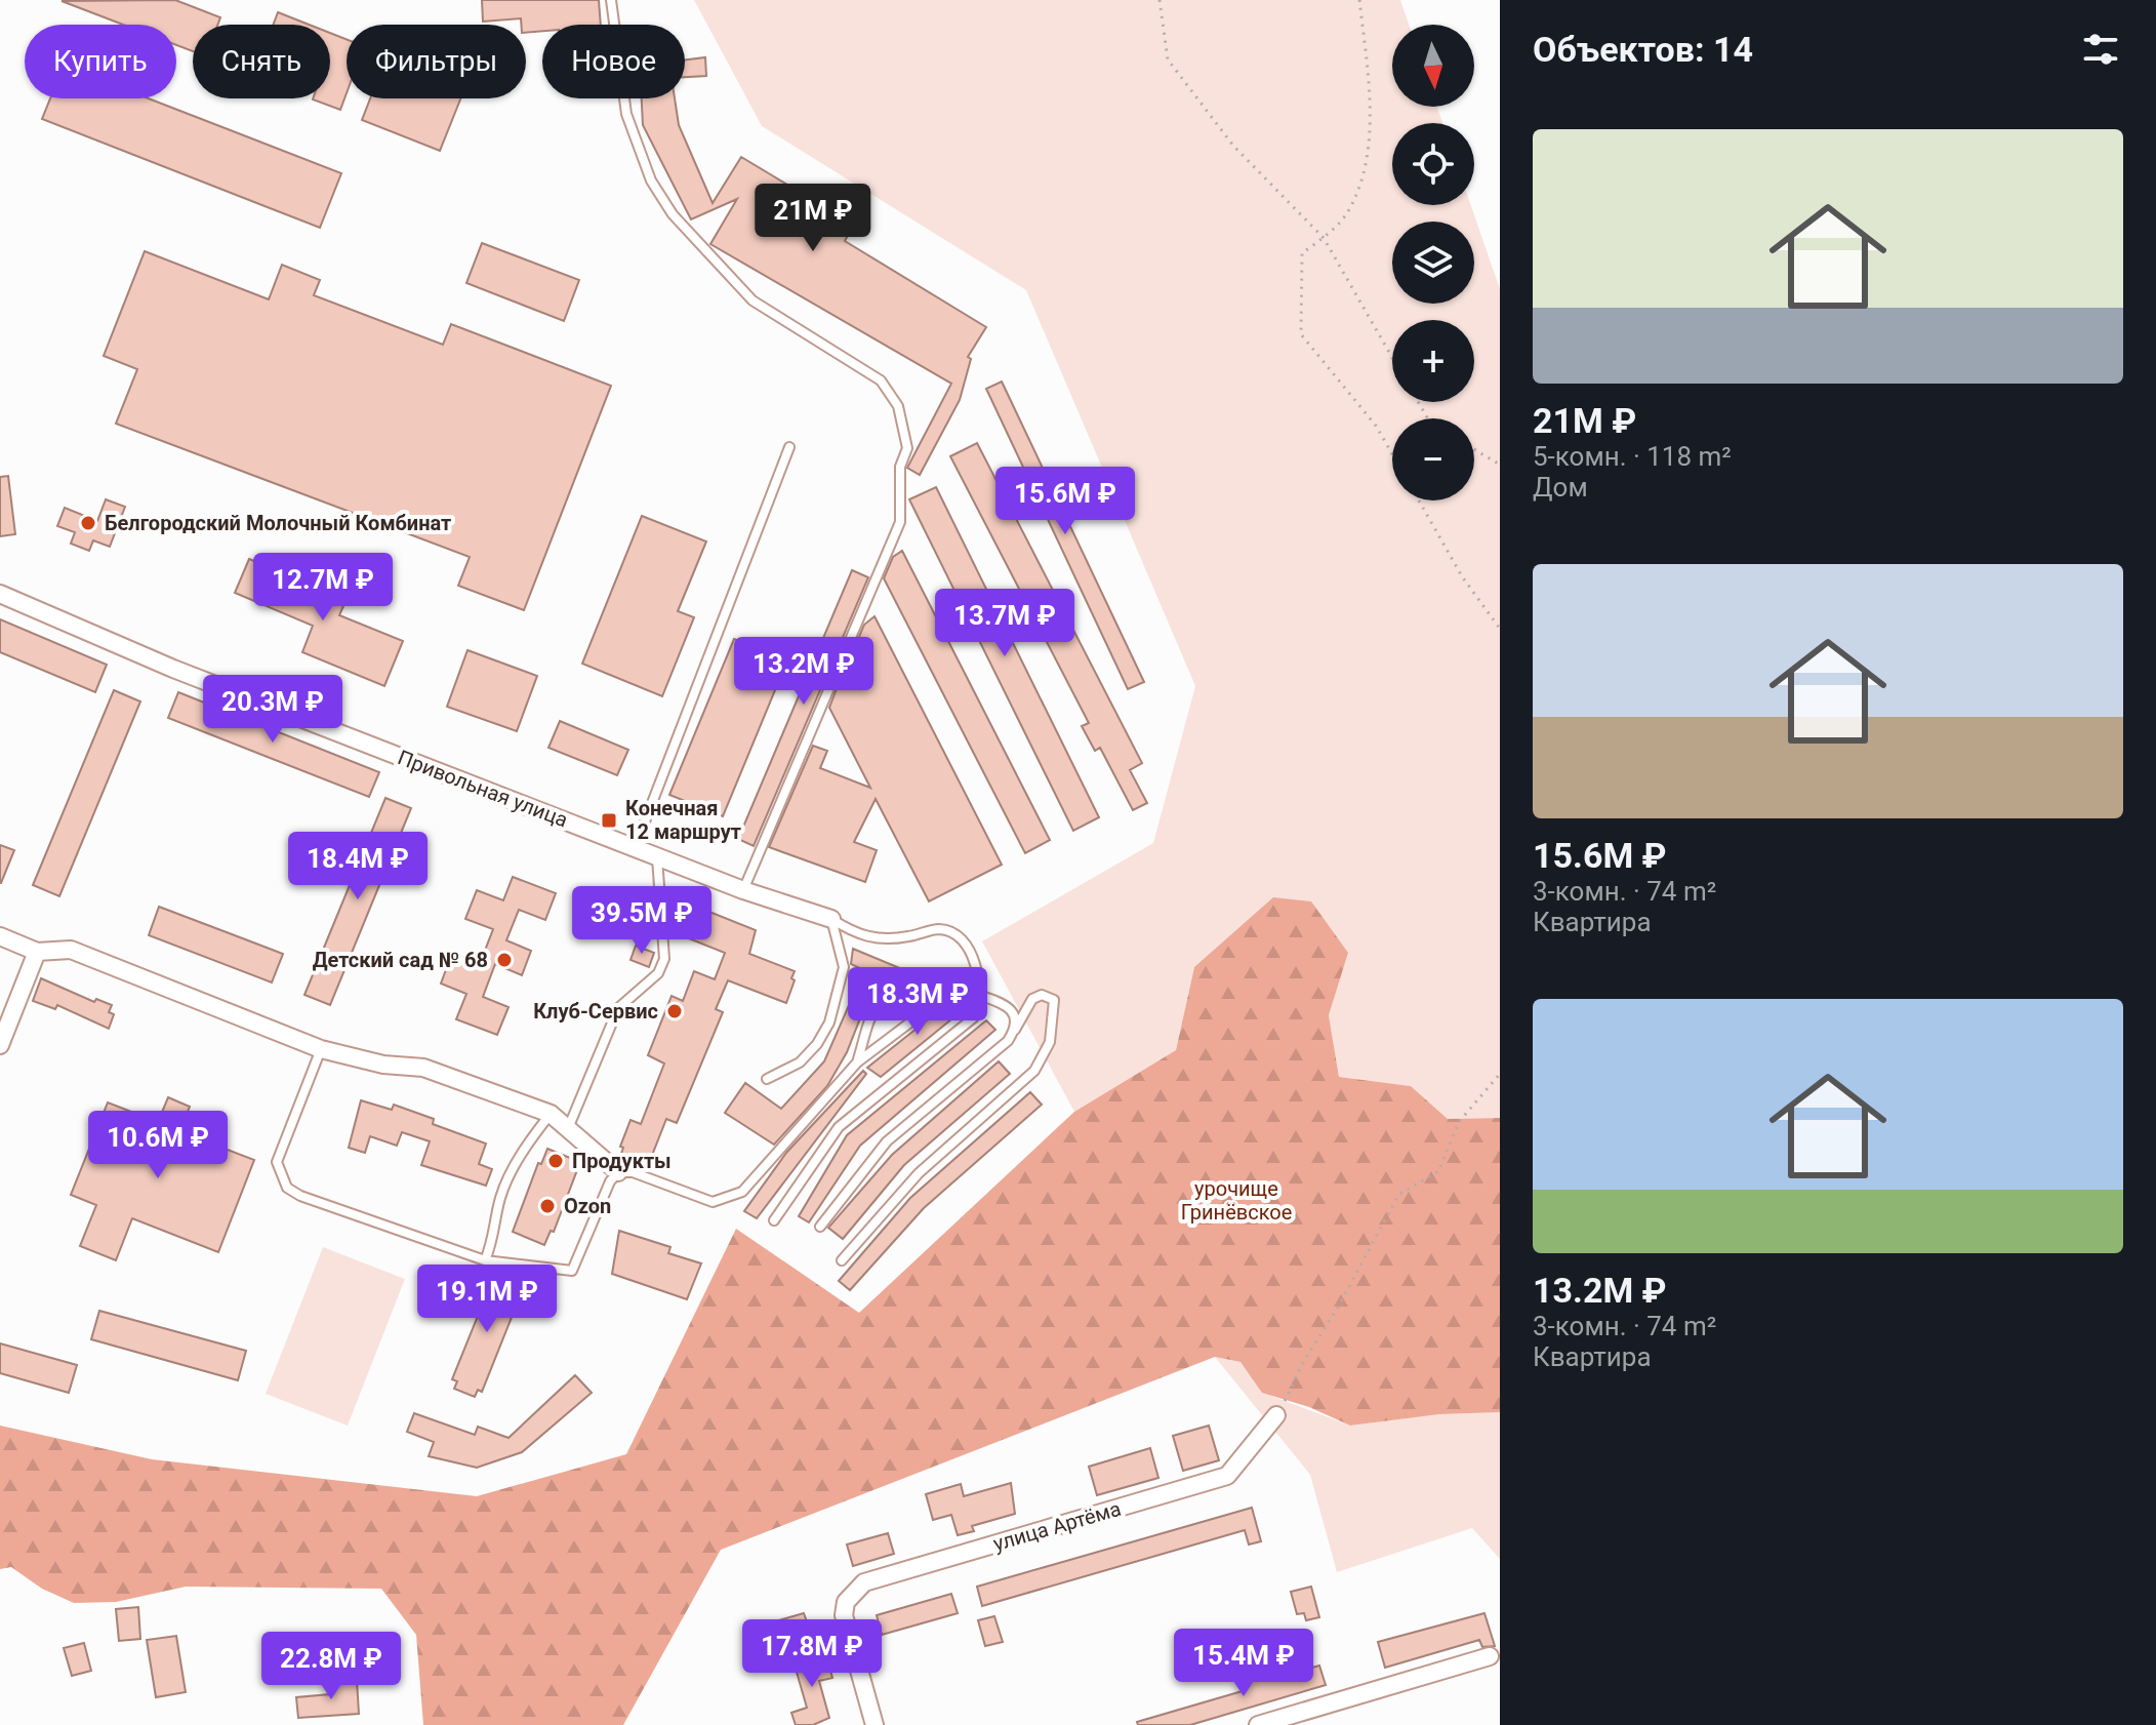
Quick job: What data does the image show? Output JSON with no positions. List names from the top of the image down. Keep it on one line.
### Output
{"streets":{"street":["Привольная улица","улица Артёма"]},"parks":["урочище Гринёвское"],"places":{"other":["Белгородский Молочный Комбинат","Детский сад № 68","Клуб-Сервис","Продукты","Ozon"],"transit":["Конечная 12 маршрут"]},"north":"bottom","page":{"heading":"Объектов: 14","map_buttons":["+","−"],"chip":["Купить","Снять","Фильтры","Новое"],"list":[{"name":"21M ₽","note":"5-комн. · 118 m² · Дом"},{"name":"15.6M ₽","note":"3-комн. · 74 m² · Квартира"},{"name":"13.2M ₽","note":"3-комн. · 74 m² · Квартира"}],"price":["21M ₽","15.6M ₽","12.7M ₽","13.7M ₽","13.2M ₽","20.3M ₽","18.4M ₽","39.5M ₽","18.3M ₽","10.6M ₽","19.1M ₽","17.8M ₽","15.4M ₽","22.8M ₽"]}}
